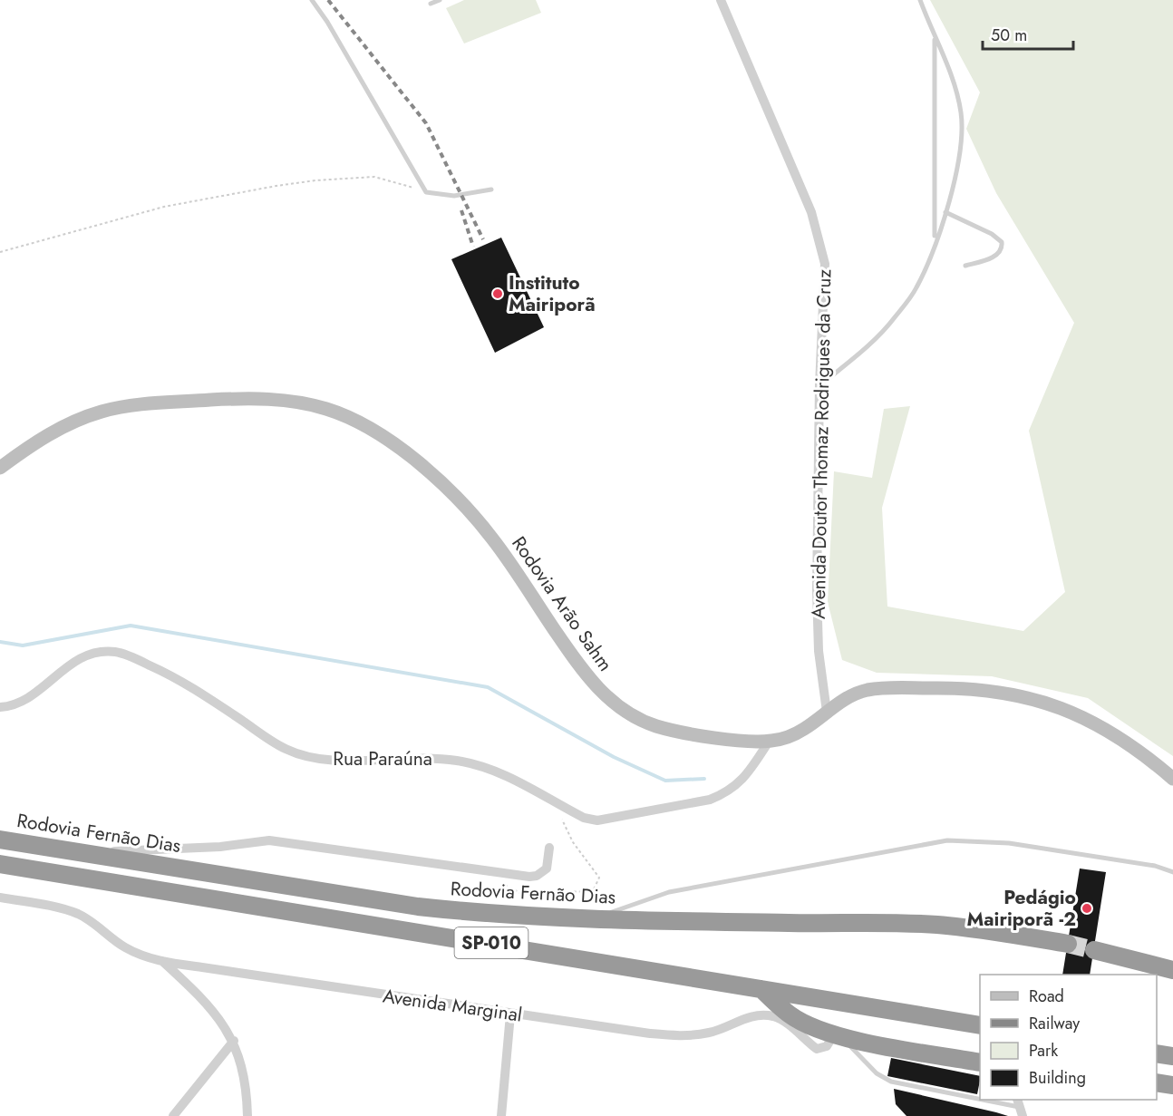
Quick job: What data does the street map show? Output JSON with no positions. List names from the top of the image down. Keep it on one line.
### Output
{"streets":{"highway":["Rodovia Fernão Dias","SP-010"],"street":["Avenida Doutor Thomaz Rodrigues da Cruz","Rodovia Arão Sahm","Rua Paraúna","Avenida Marginal"]},"crossings":[["Avenida Doutor Thomaz Rodrigues da Cruz","Rodovia Arão Sahm"],["Rodovia Arão Sahm","Rua Paraúna"]],"places":["Instituto Mairiporã","Pedágio Mairiporã -2"],"legend":["Road","Railway","Park","Building"],"scale_bar":"50 m"}
